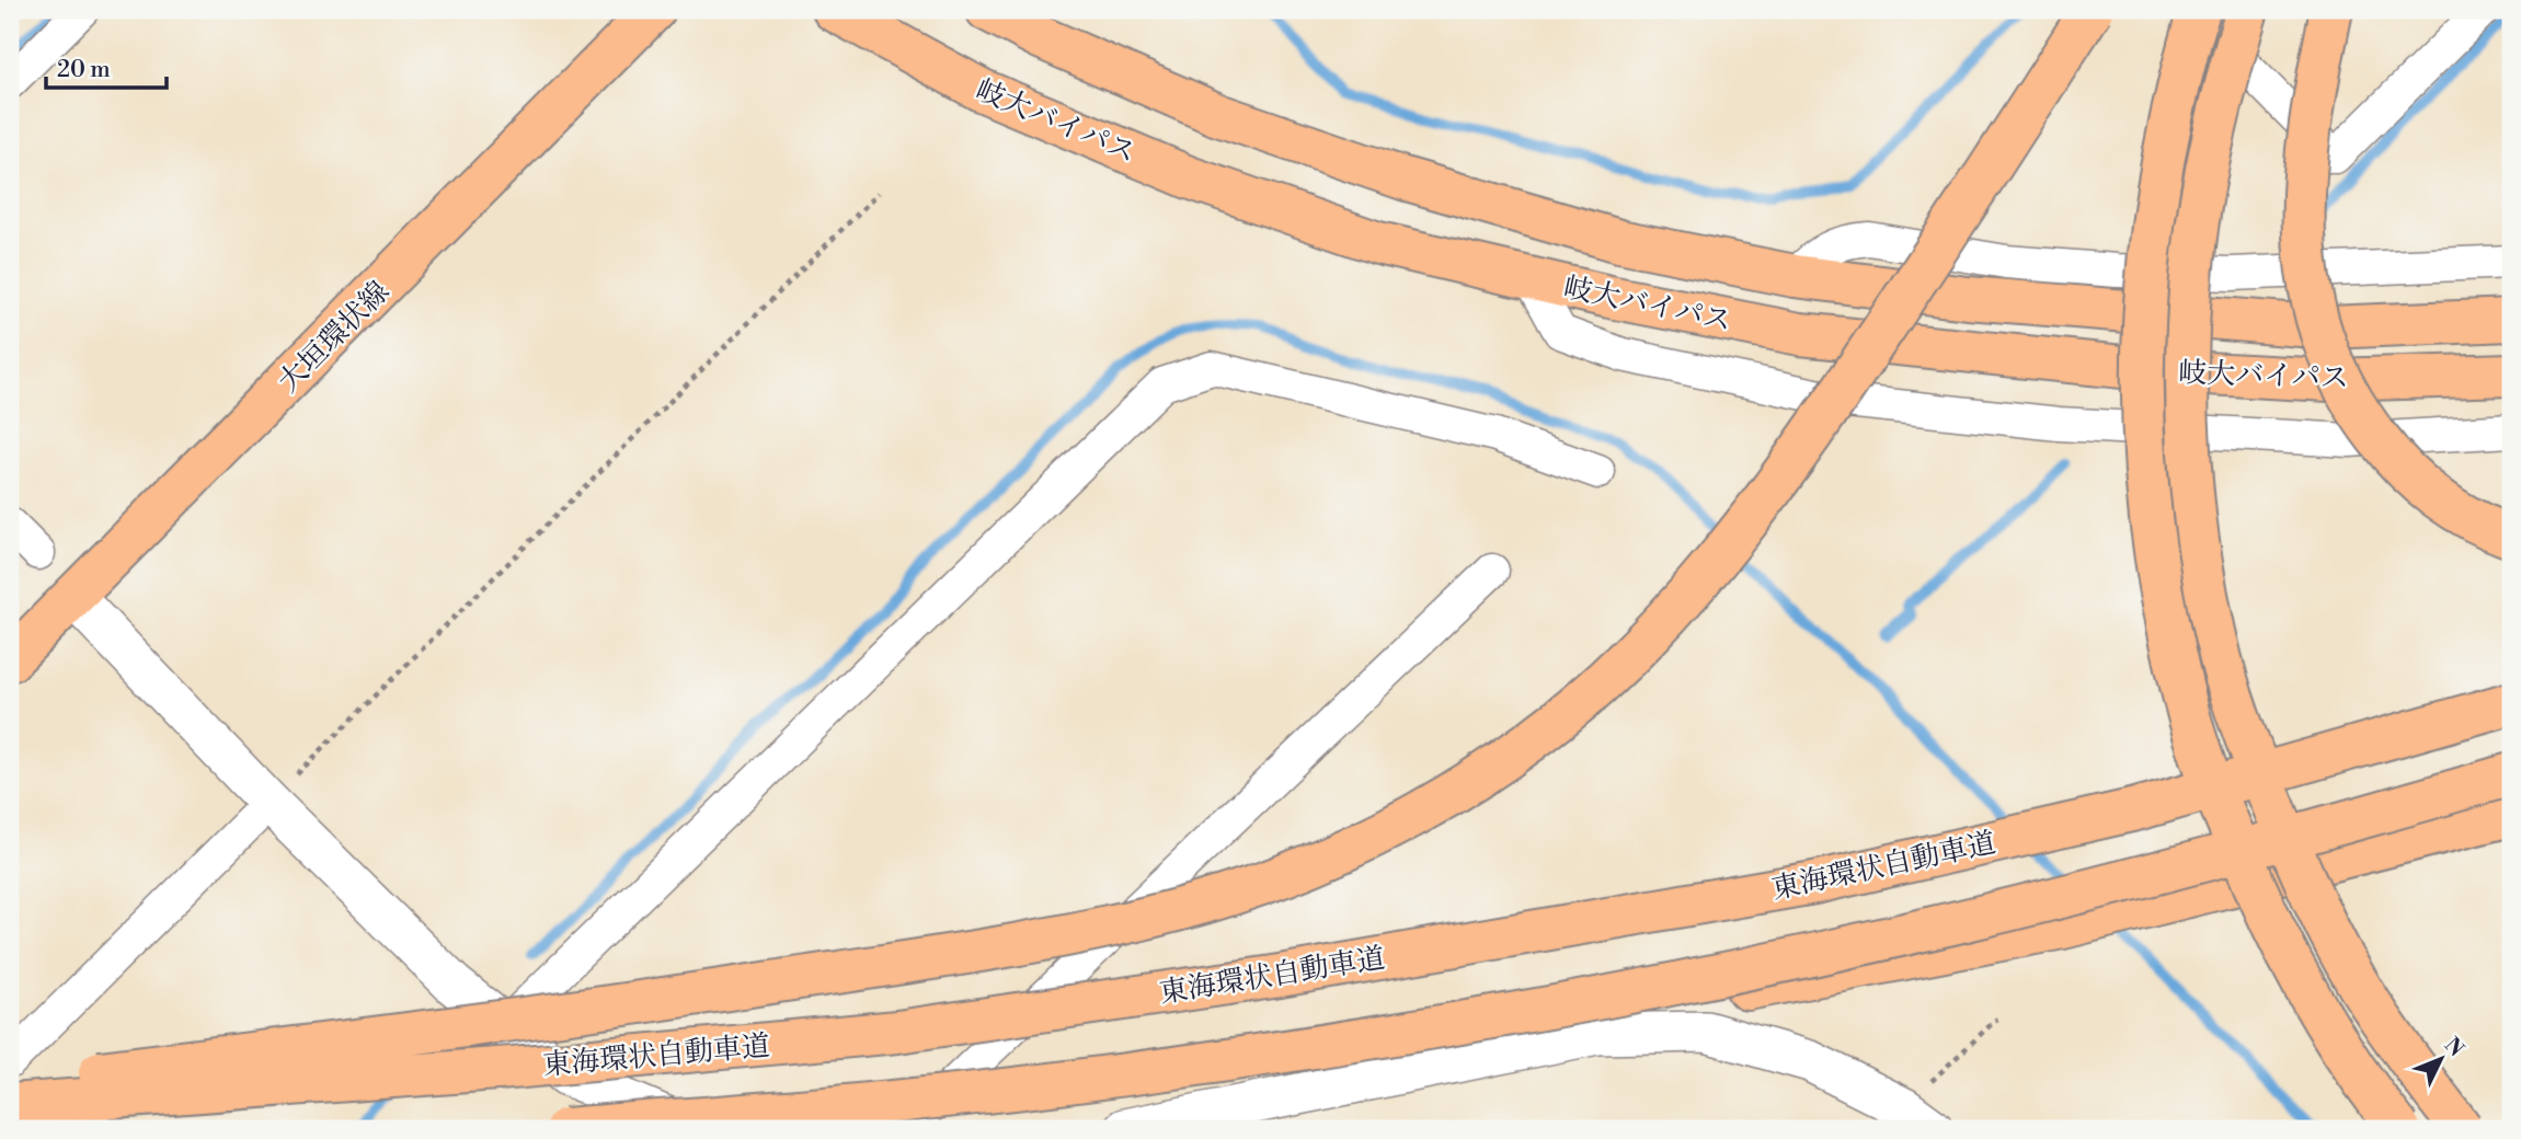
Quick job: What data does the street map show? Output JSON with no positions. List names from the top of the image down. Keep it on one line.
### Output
{"streets":{"main road":["岐大バイパス","大垣環状線","東海環状自動車道"]},"scale_bar":"20 m","north":"top right"}
